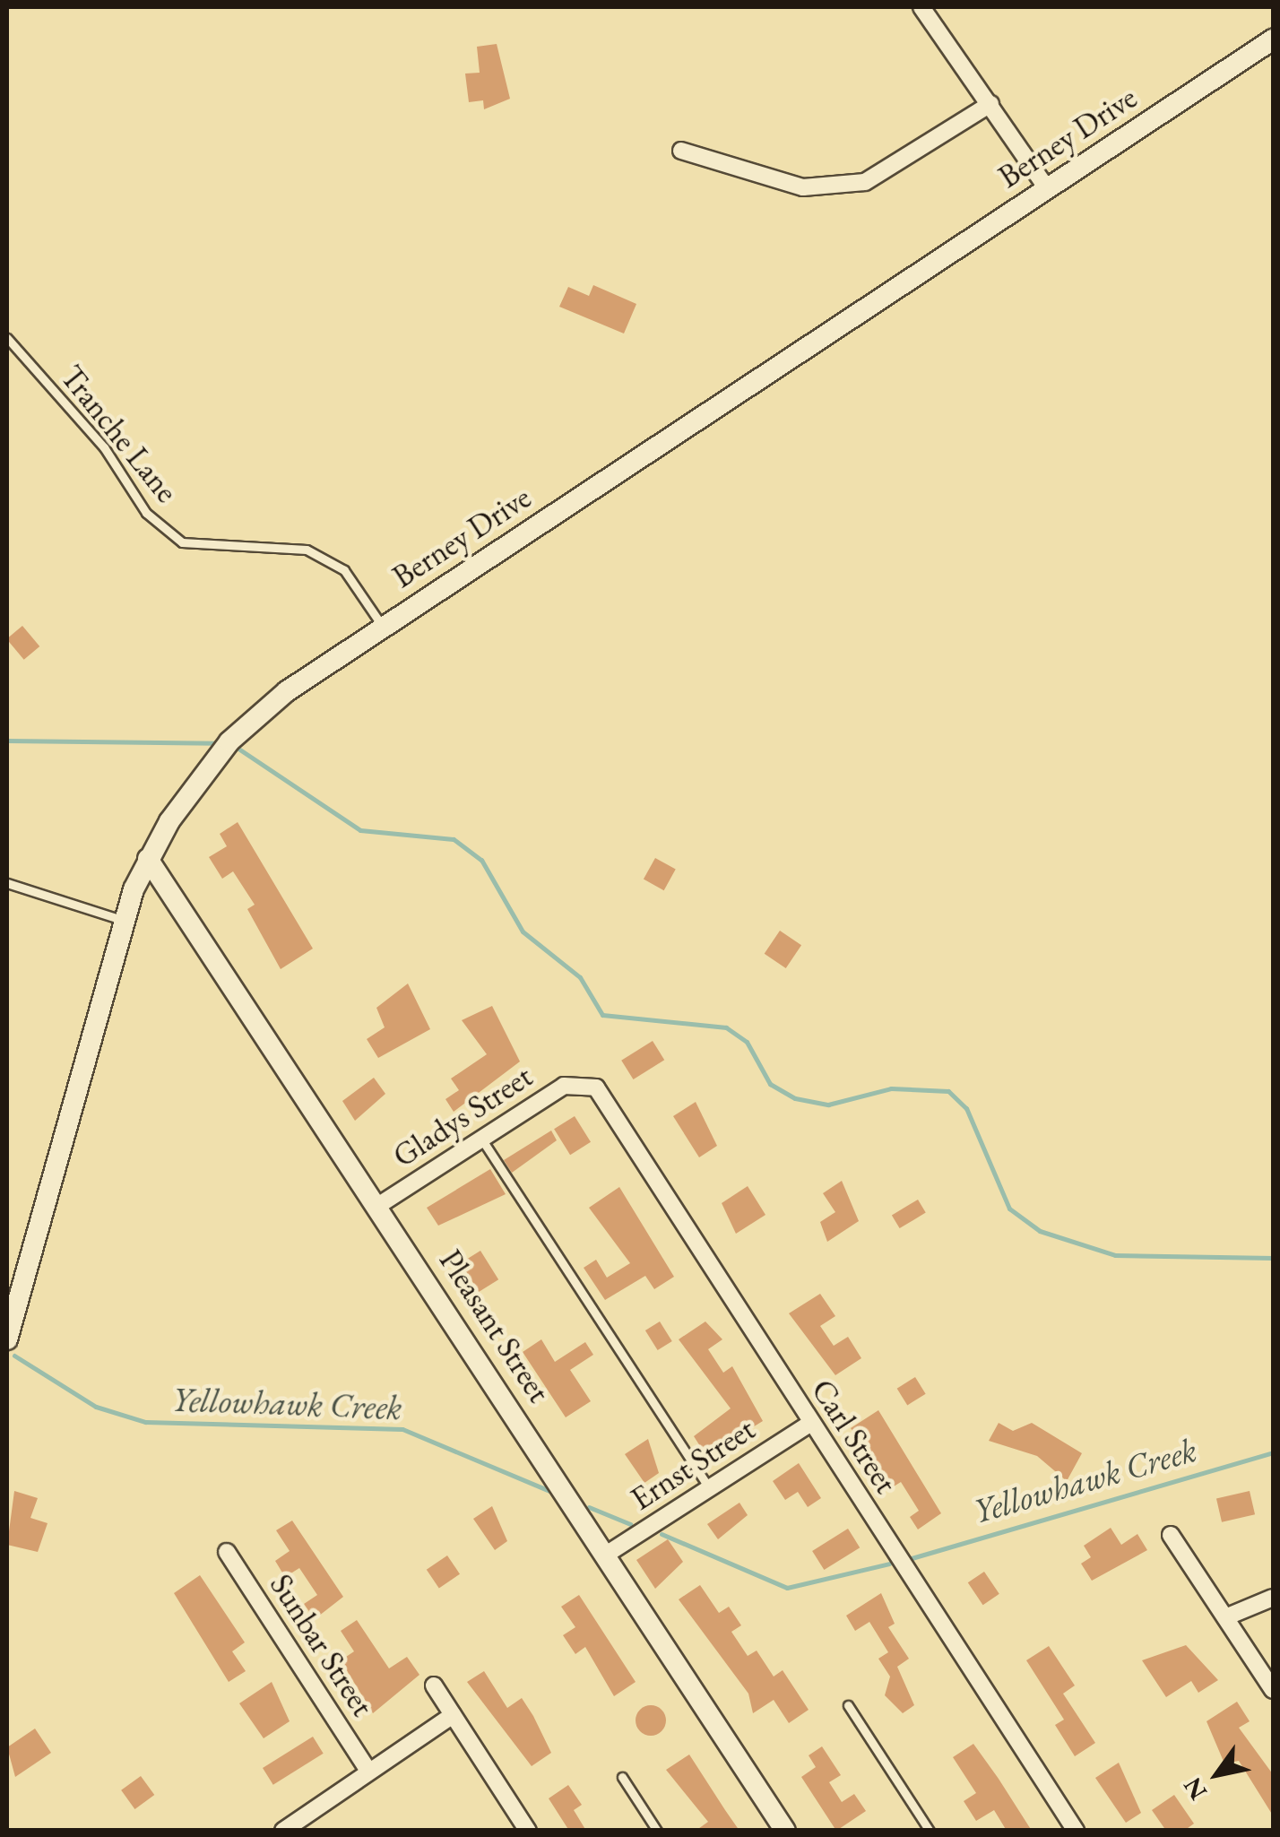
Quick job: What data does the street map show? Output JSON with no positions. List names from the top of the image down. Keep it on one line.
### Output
{"streets":{"street":["Berney Drive","Gladys Street","Pleasant Street","Carl Street","Ernst Street","Sunbar Street"],"lane":["Tranche Lane"]},"crossings":[["Berney Drive","Tranche Lane"],["Berney Drive","Pleasant Street"],["Gladys Street","Pleasant Street"],["Gladys Street","Carl Street"],["Pleasant Street","Ernst Street"],["Carl Street","Ernst Street"]],"water":["Yellowhawk Creek"],"north":"bottom left"}
